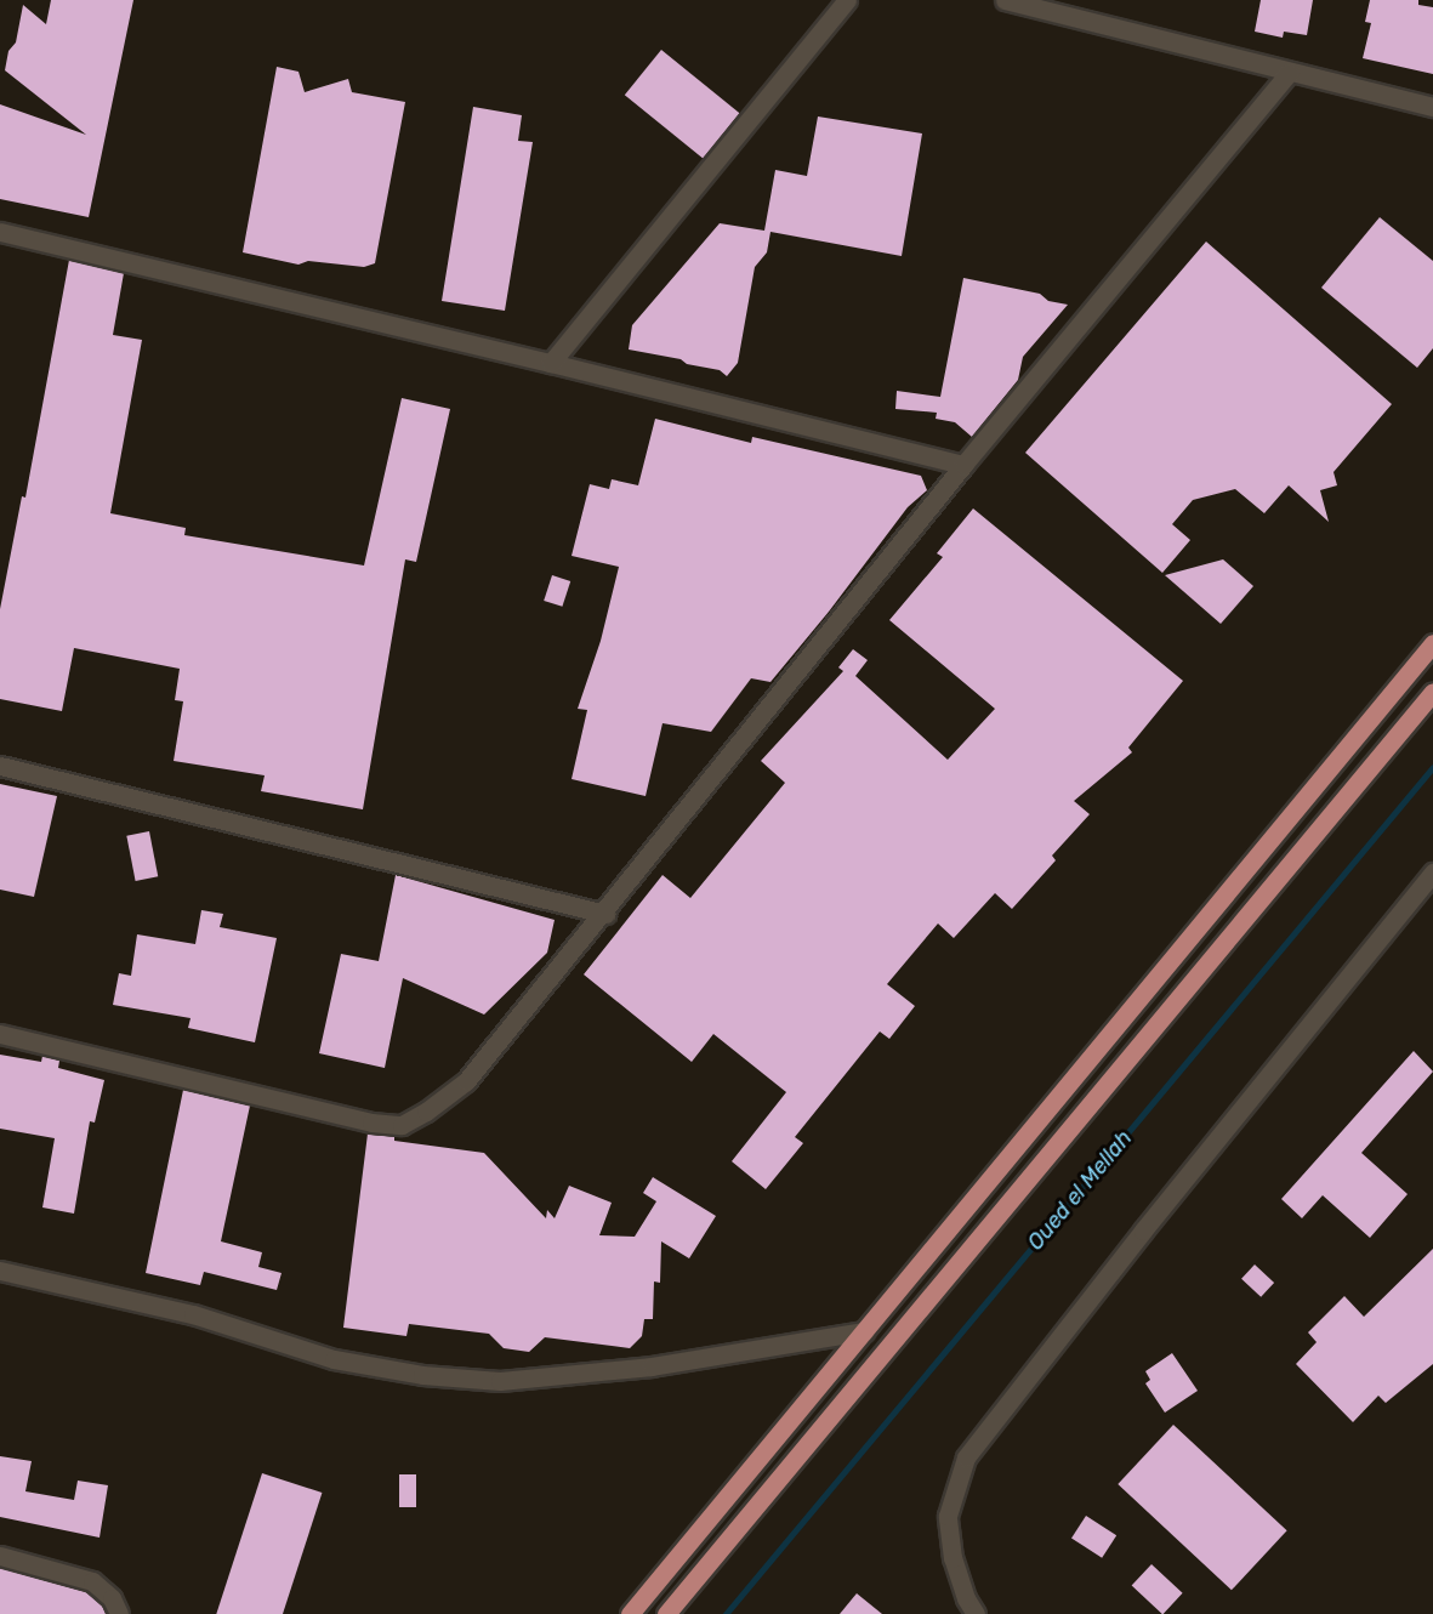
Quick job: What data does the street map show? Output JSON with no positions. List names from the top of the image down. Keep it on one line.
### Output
{"water":["Oued el Mellah"]}
